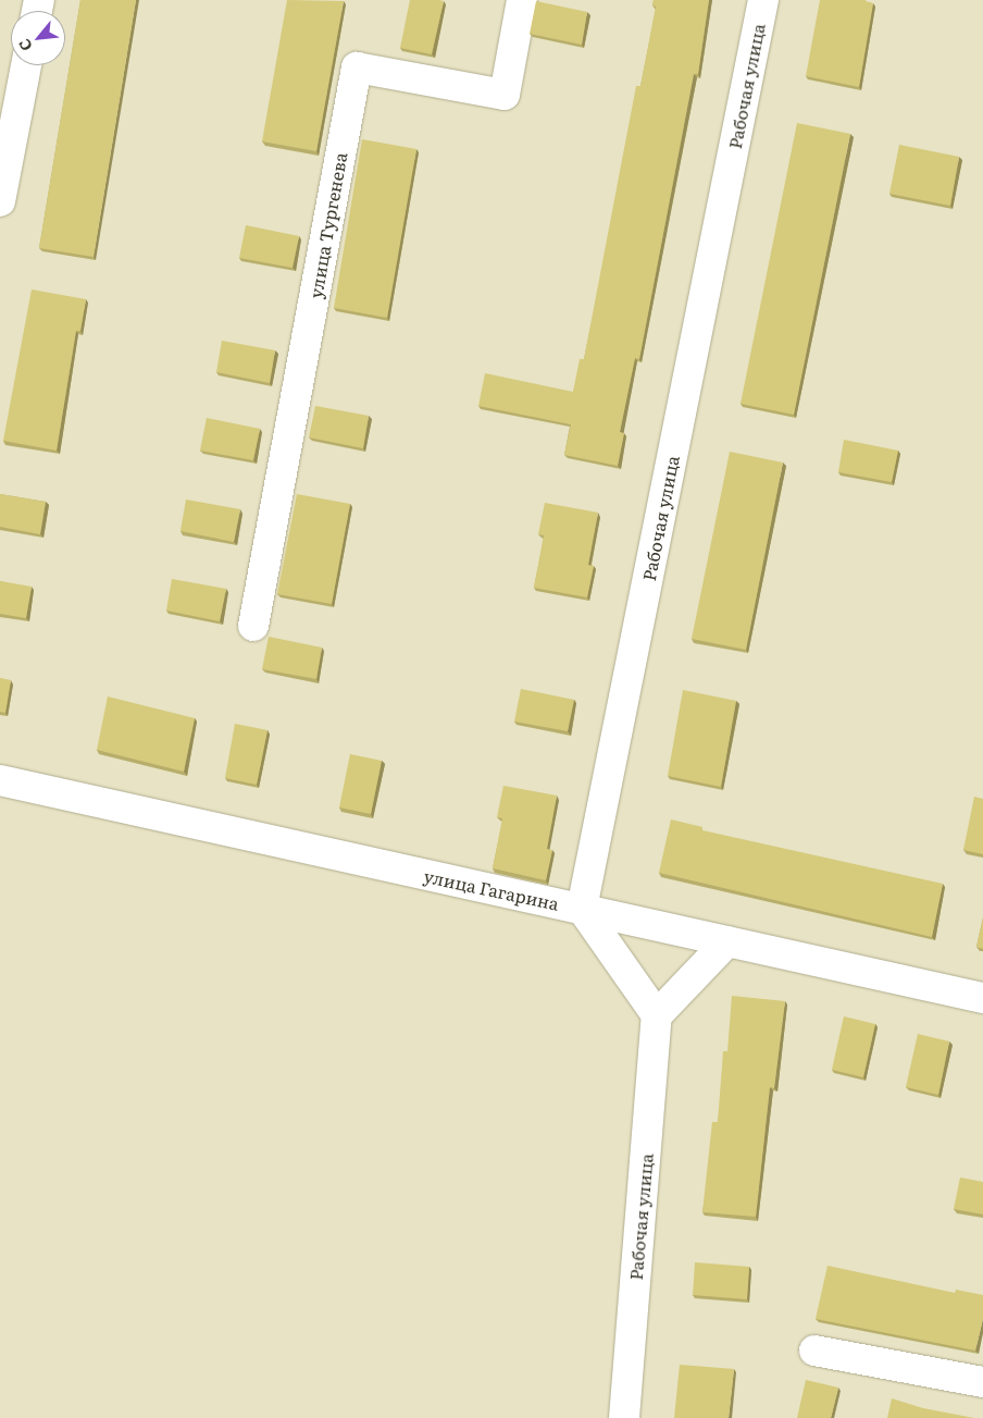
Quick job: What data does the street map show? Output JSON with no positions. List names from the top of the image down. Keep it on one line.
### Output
{"streets":{"street":["Рабочая улица","улица Тургенева","улица Гагарина"]},"crossings":[["Рабочая улица","улица Гагарина"]],"north":"bottom left"}
